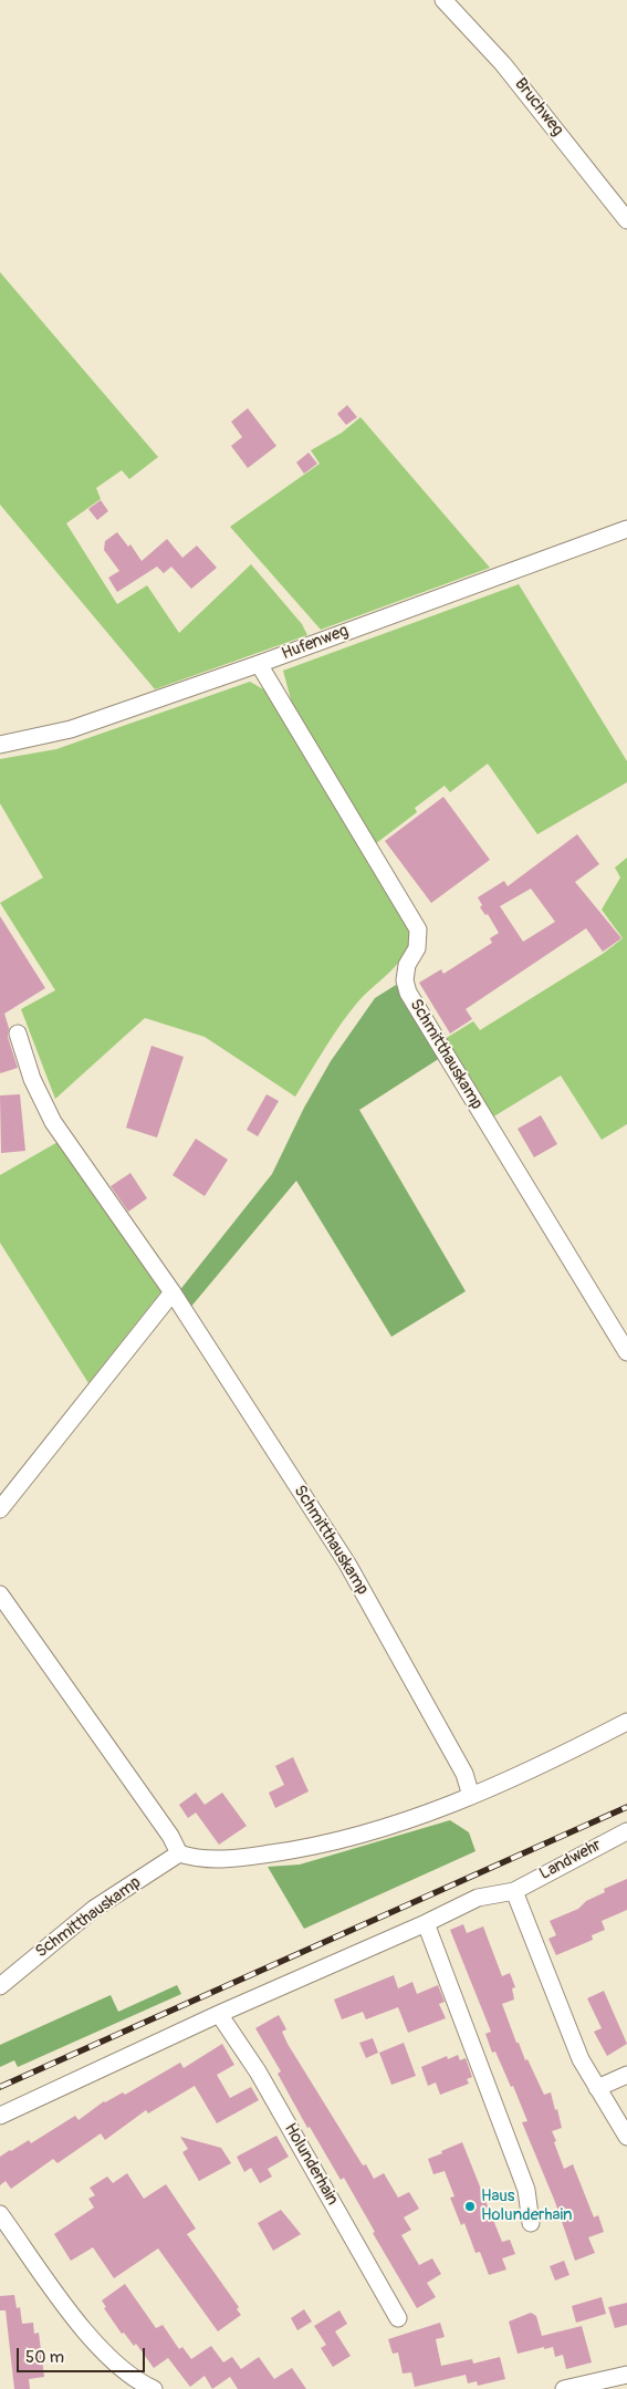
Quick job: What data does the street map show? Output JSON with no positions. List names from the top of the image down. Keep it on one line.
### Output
{"streets":{"street":["Bruchweg","Hufenweg","Schmitthauskamp","Landwehr","Holunderhain"]},"crossings":[["Hufenweg","Schmitthauskamp"]],"places":["Haus Holunderhain"],"scale_bar":"50 m"}
